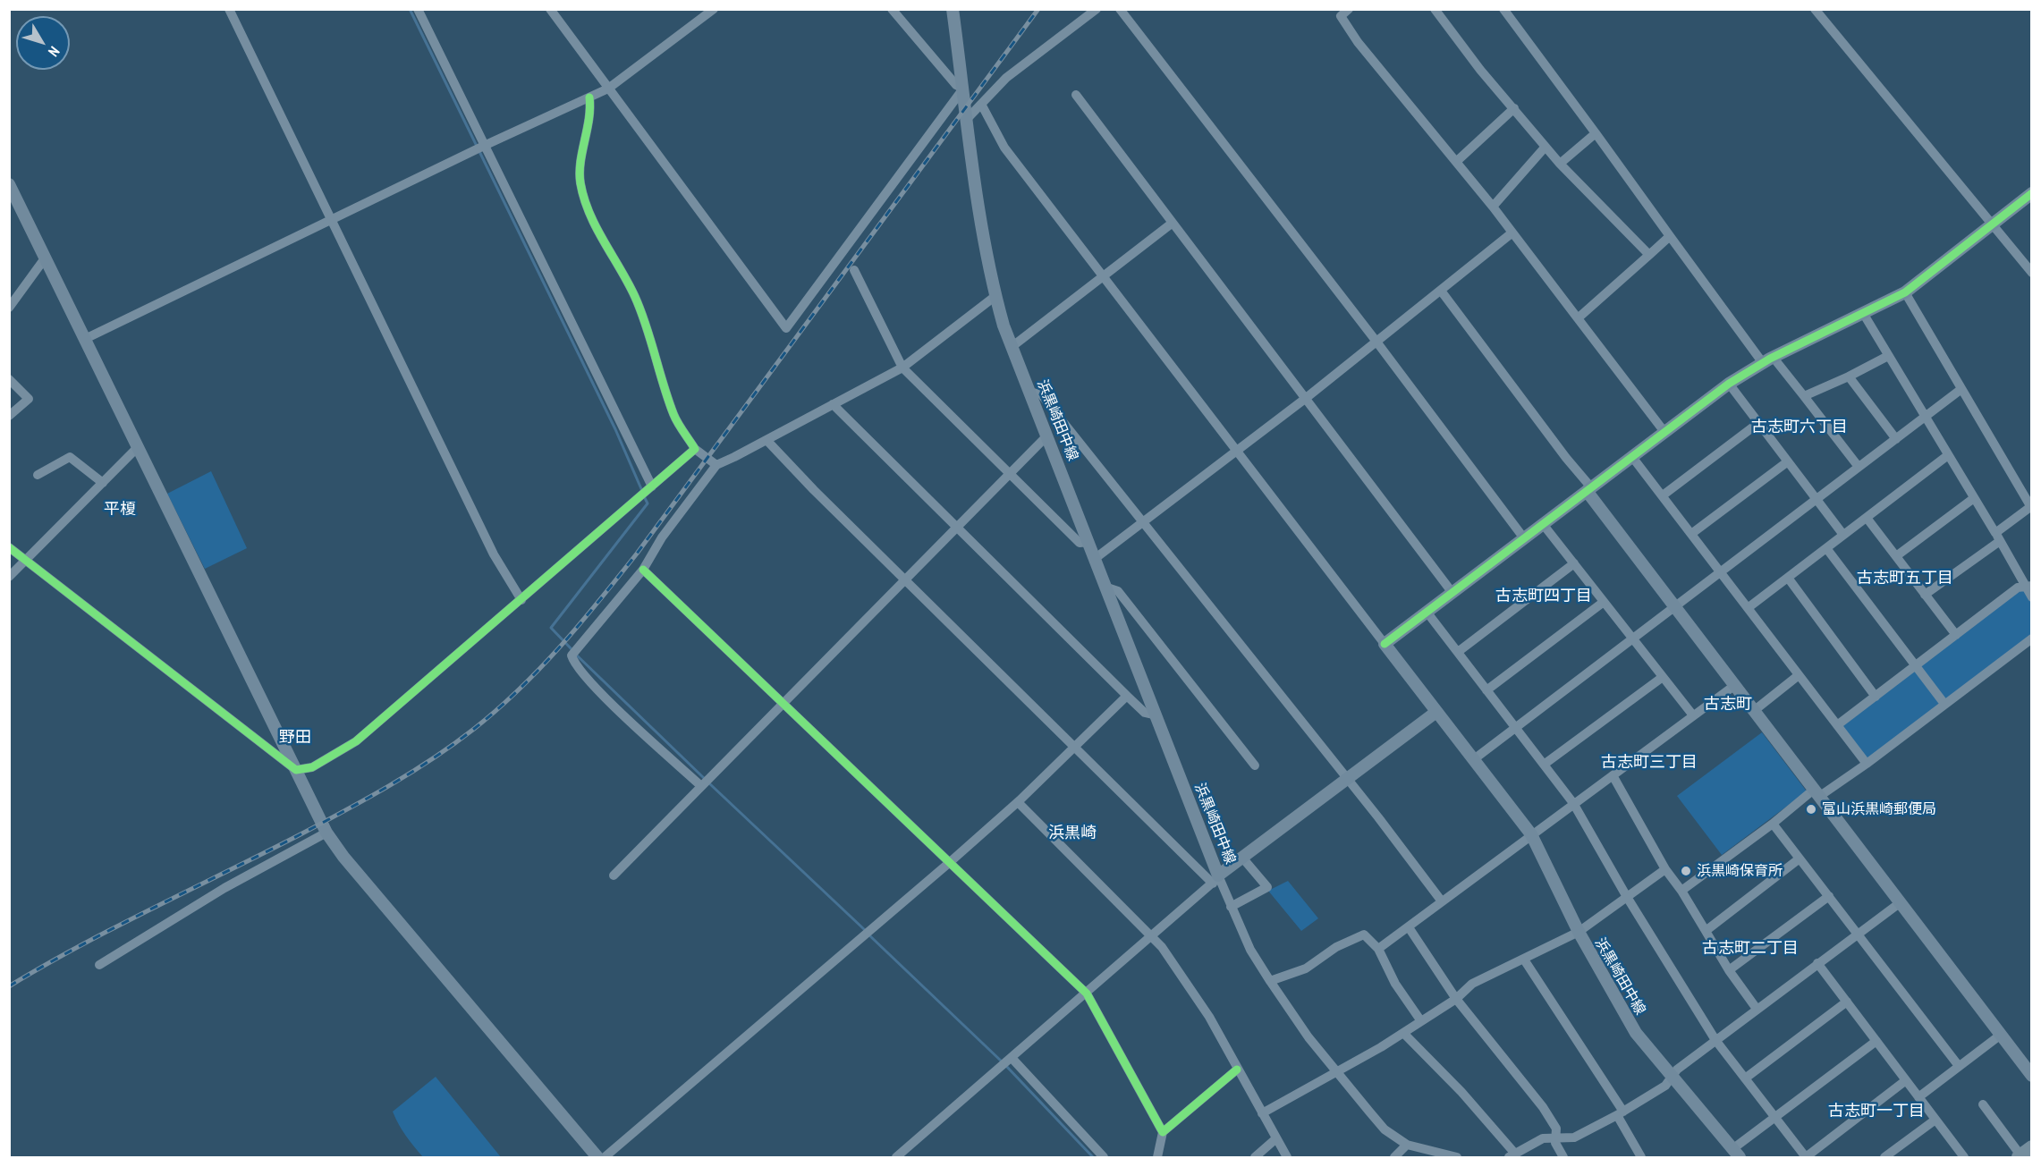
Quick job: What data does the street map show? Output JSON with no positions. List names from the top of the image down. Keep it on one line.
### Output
{"streets":{"street":["浜黒崎田中線"]},"districts":["古志町六丁目","平榎","古志町五丁目","古志町四丁目","古志町","野田","古志町三丁目","浜黒崎","古志町二丁目","古志町一丁目"],"places":["富山浜黒崎郵便局","浜黒崎保育所"],"north":"bottom right"}
